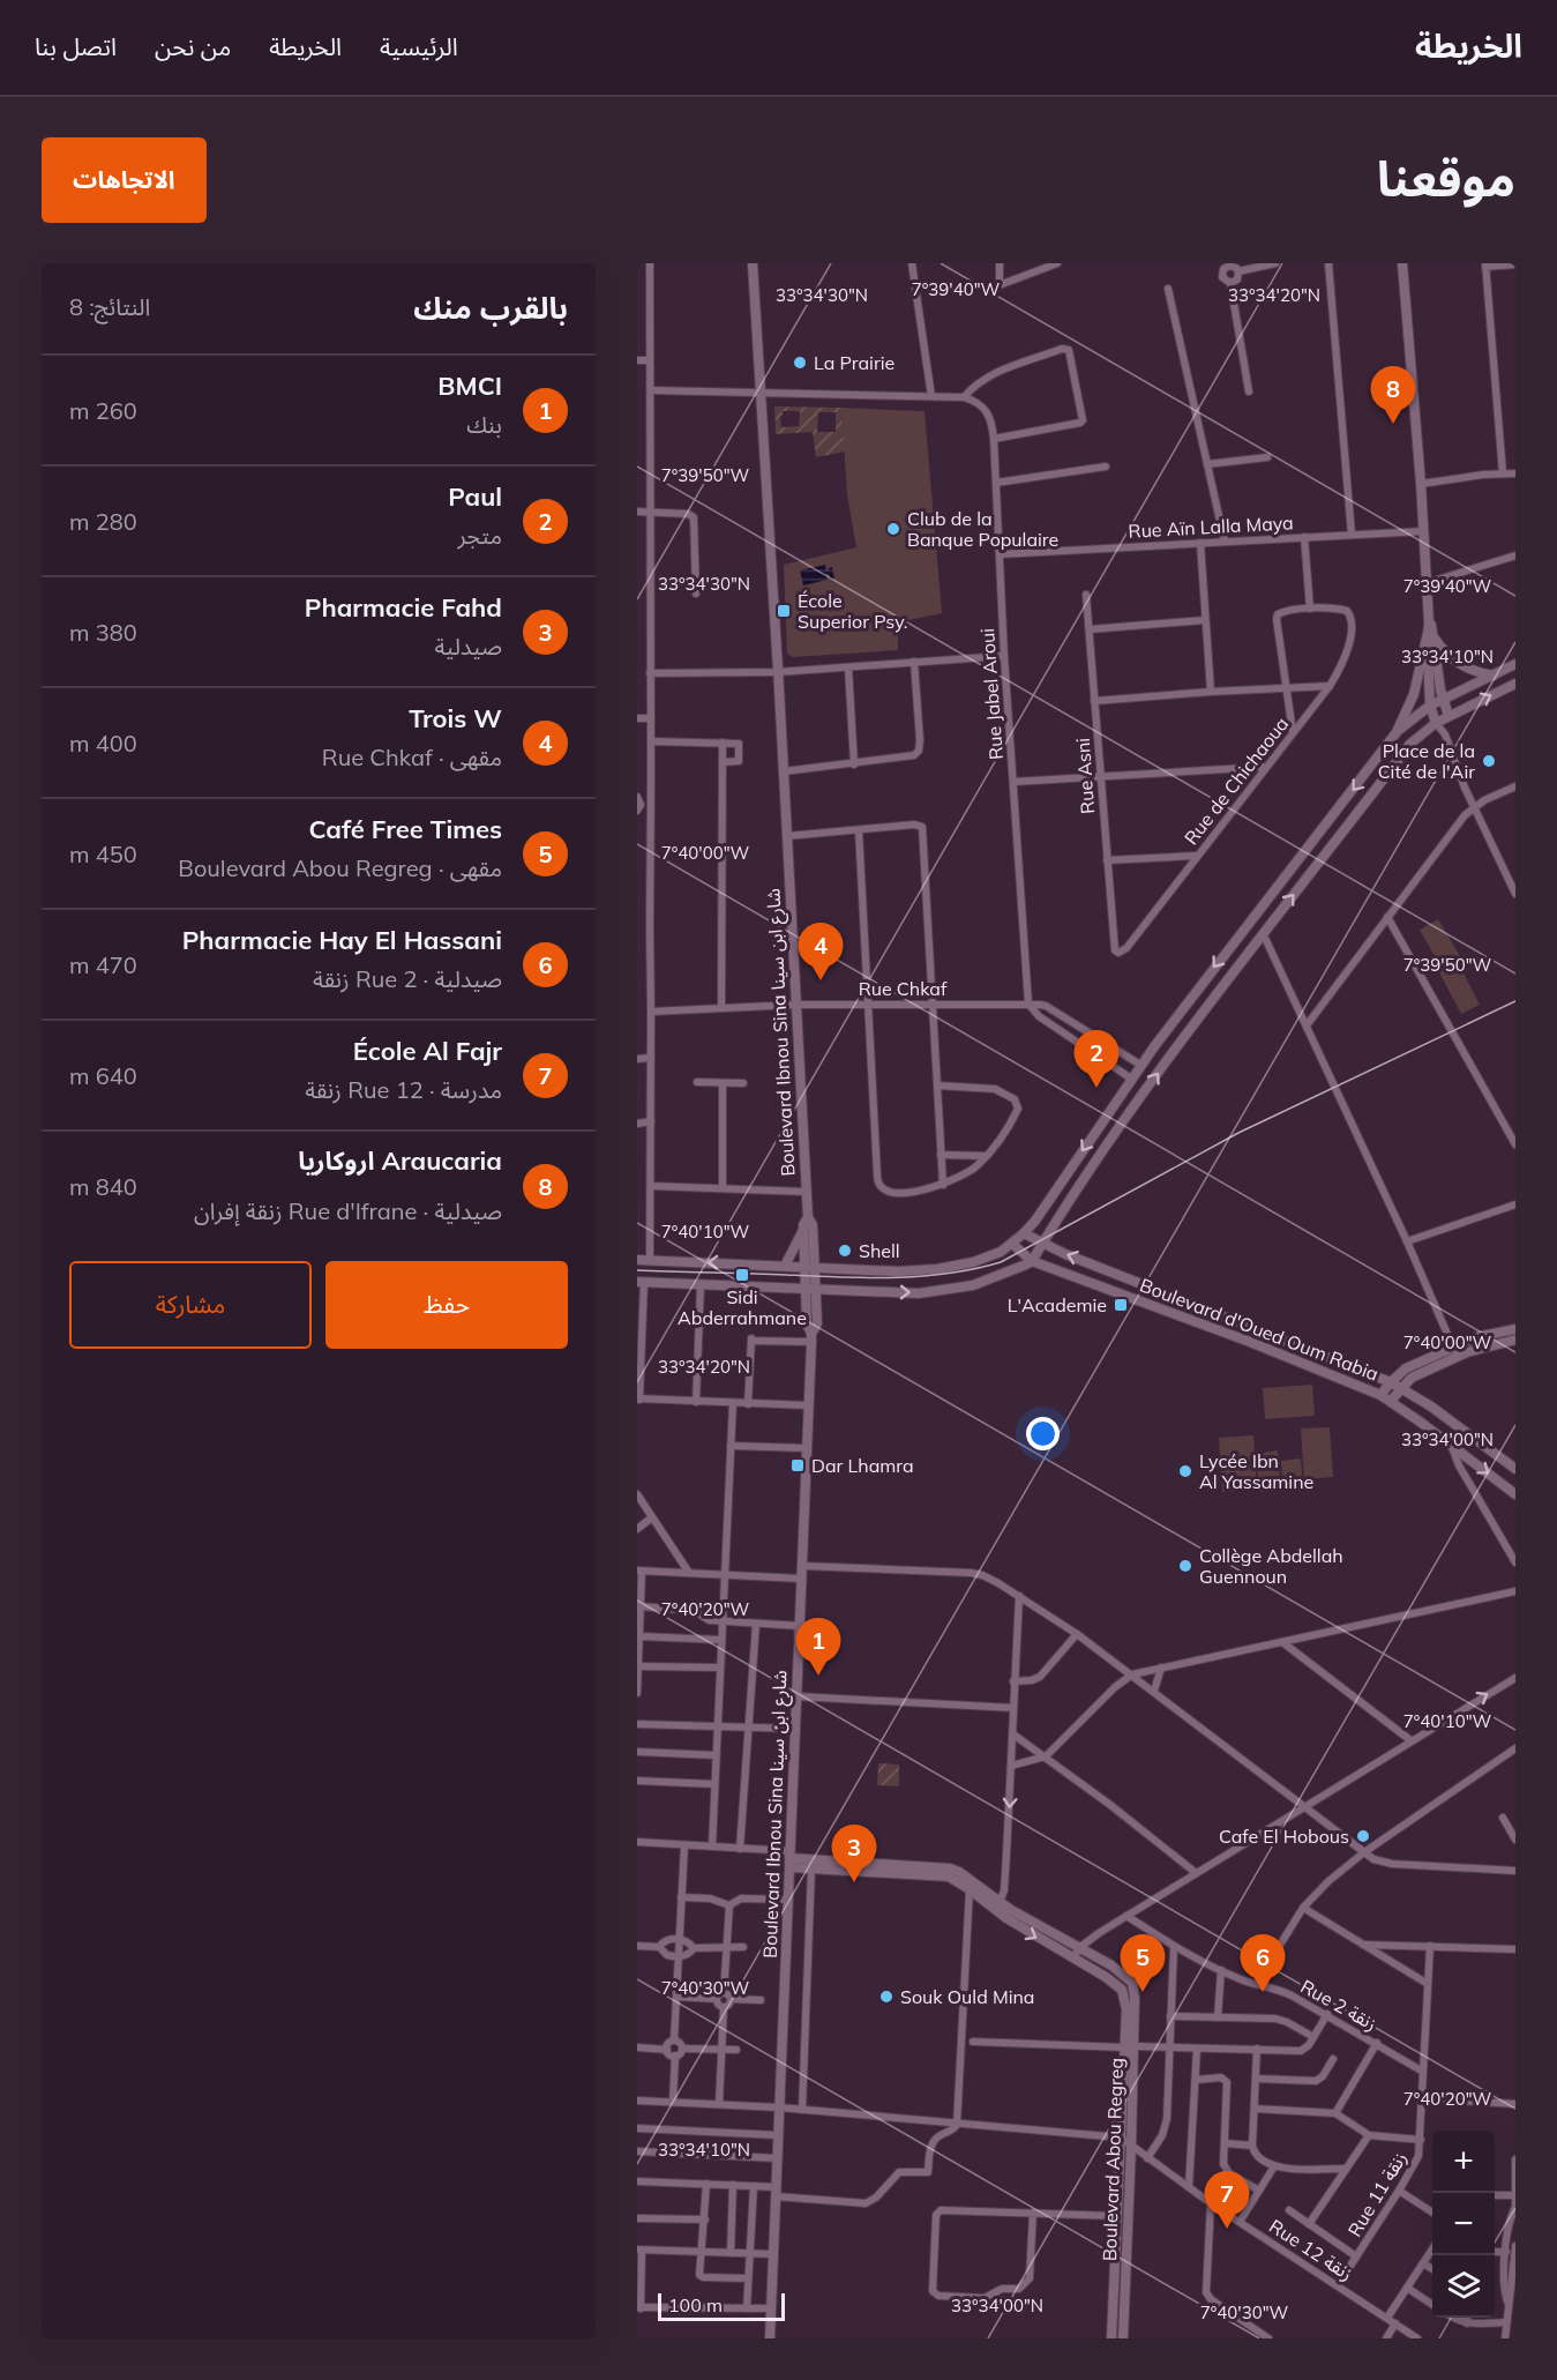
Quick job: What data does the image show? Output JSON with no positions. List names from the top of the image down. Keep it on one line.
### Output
{"streets":{"main road":["Boulevard Ibnou Sina شارع ابن سينا","Boulevard d'Oued Oum Rabia","Boulevard Abou Regreg"],"street":["Rue Aïn Lalla Maya","Rue Jabel Aroui","Rue Asni","Rue de Chichaoua","Rue Chkaf","Rue 2 زنقة","Rue 11 زنقة","Rue 12 زنقة"]},"crossings":[["Rue Aïn Lalla Maya","Rue Jabel Aroui"],["Rue Jabel Aroui","Rue Chkaf"],["Rue Asni","Rue de Chichaoua"],["Rue Chkaf","Boulevard Ibnou Sina شارع ابن سينا"],["Rue 2 زنقة","Rue 11 زنقة"],["Boulevard Abou Regreg","Rue 12 زنقة"],["Rue 11 زنقة","Rue 12 زنقة"]],"places":{"other":["La Prairie","Club de la Banque Populaire","Place de la Cité de l'Air","Shell","Lycée Ibn Al Yassamine","Collège Abdellah Guennoun","Cafe El Hobous","Souk Ould Mina"],"transit":["École Superior Psy.","Sidi Abderrahmane","L'Academie","Dar Lhamra"]},"scale_bar":"100 m","page":{"header":"الخريطة","nav":["الرئيسية","الخريطة","من نحن","اتصل بنا"],"title":"موقعنا","buttons":["الاتجاهات",["حفظ","مشاركة"]],"heading":["بالقرب منك","النتائج: 8"],"list":[{"mark":"1","name":"BMCI","note":"بنك","value":"260 m"},{"mark":"2","name":"Paul","note":"متجر","value":"280 m"},{"mark":"3","name":"Pharmacie Fahd","note":"صيدلية","value":"380 m"},{"mark":"4","name":"Trois W","note":"مقهى · Rue Chkaf","value":"400 m"},{"mark":"5","name":"Café Free Times","note":"مقهى · Boulevard Abou Regreg","value":"450 m"},{"mark":"6","name":"Pharmacie Hay El Hassani","note":"صيدلية · Rue 2 زنقة","value":"470 m"},{"mark":"7","name":"École Al Fajr","note":"مدرسة · Rue 12 زنقة","value":"640 m"},{"mark":"8","name":"Araucaria اروكاريا","note":"صيدلية · Rue d'Ifrane زنقة إفران","value":"840 m"}],"pins":["8","4","2","1","3","5","6","7"],"map_buttons":["+","−"],"scale":"100 m"},"coordinates":["7°39'40\"W","33°34'30\"N","33°34'20\"N","7°39'50\"W","33°34'10\"N","7°40'00\"W","7°40'10\"W","33°34'00\"N","7°40'20\"W","7°40'30\"W"]}
